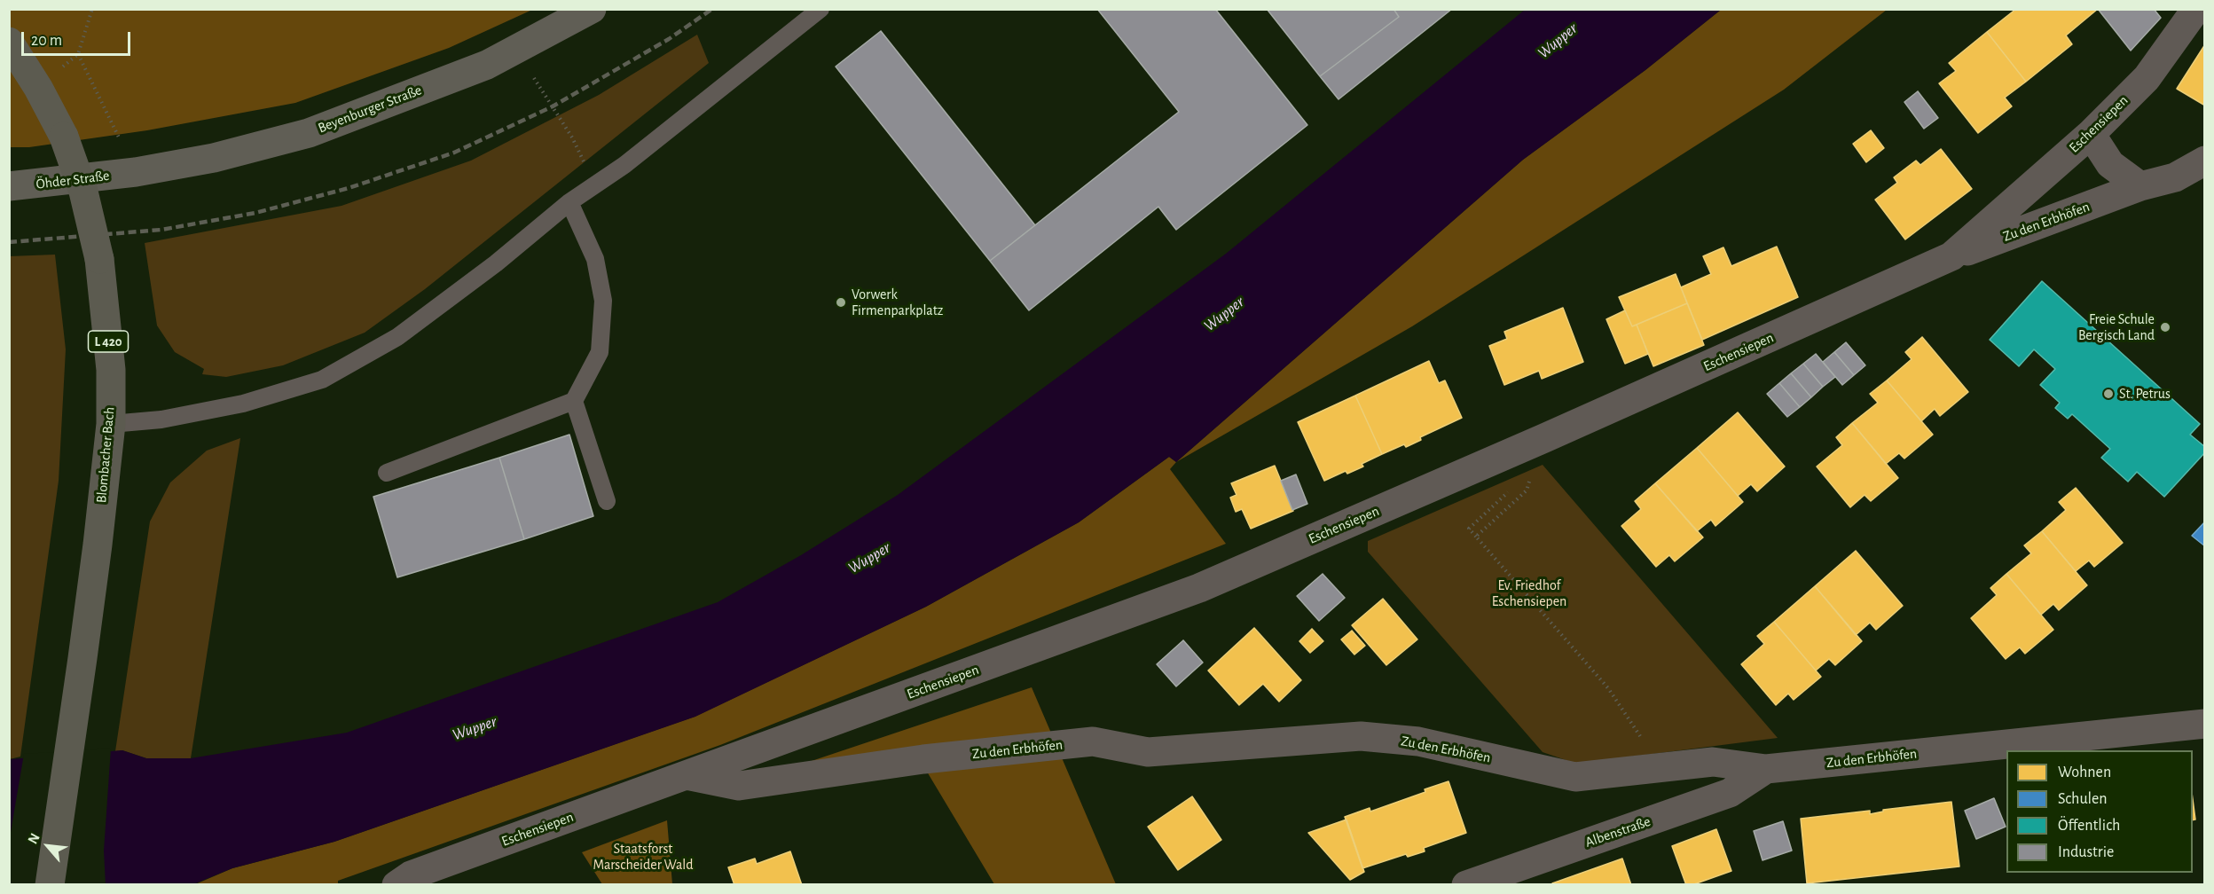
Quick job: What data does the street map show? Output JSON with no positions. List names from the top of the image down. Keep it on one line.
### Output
{"streets":{"main road":["Beyenburger Straße","Öhder Straße","L 420","Blombacher Bach"],"street":["Eschensiepen","Zu den Erbhöfen","Albenstraße"]},"crossings":[["Beyenburger Straße","Öhder Straße"],["Eschensiepen","Zu den Erbhöfen"],["Zu den Erbhöfen","Albenstraße"]],"water":["Wupper"],"parks":["Ev. Friedhof Eschensiepen","Staatsforst Marscheider Wald"],"places":["Vorwerk Firmenparkplatz","Freie Schule Bergisch Land","St. Petrus"],"legend":["Wohnen","Schulen","Öffentlich","Industrie"],"scale_bar":"20 m","north":"top left"}
